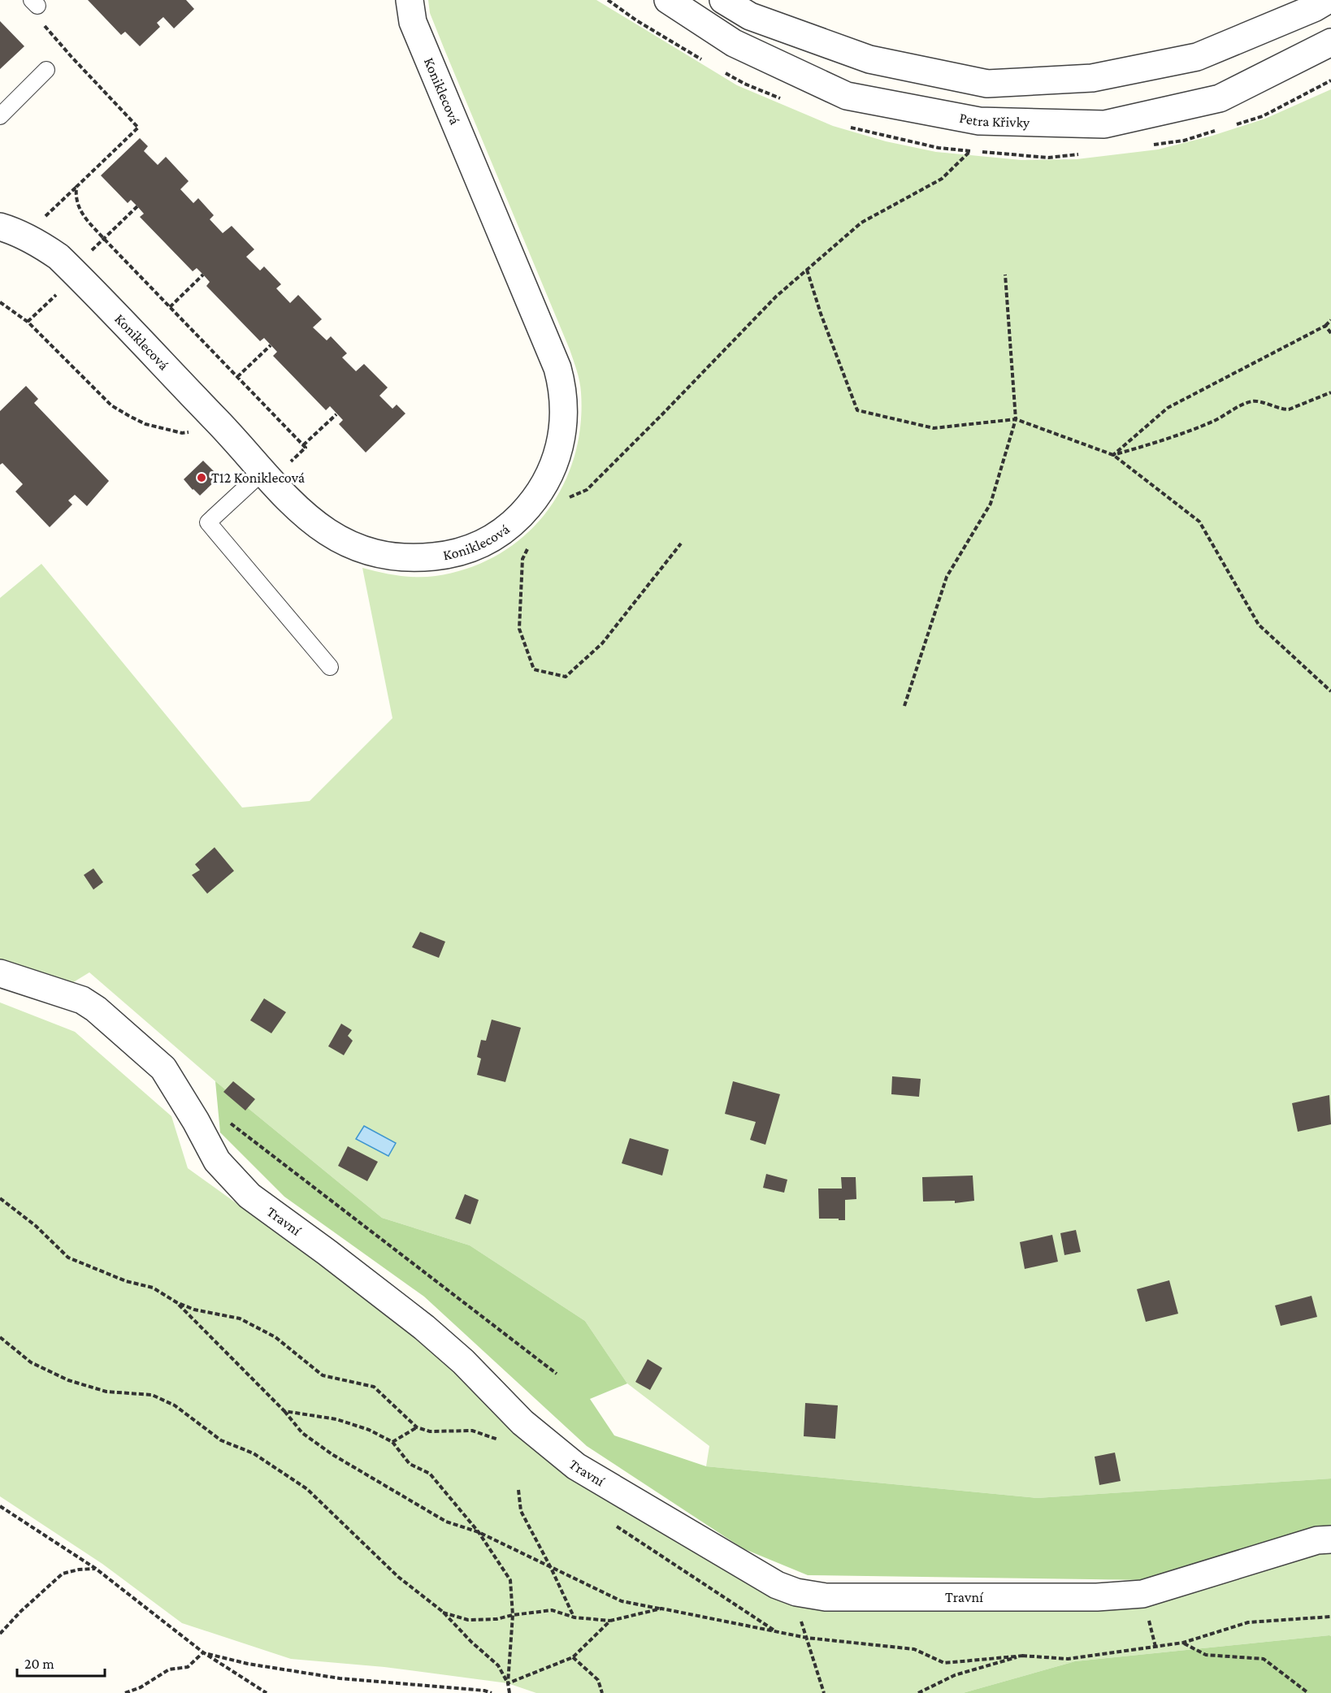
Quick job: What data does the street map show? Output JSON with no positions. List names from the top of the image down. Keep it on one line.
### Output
{"streets":{"street":["Koniklecová","Petra Křivky","Travní"]},"places":["T12 Koniklecová"],"scale_bar":"20 m"}
